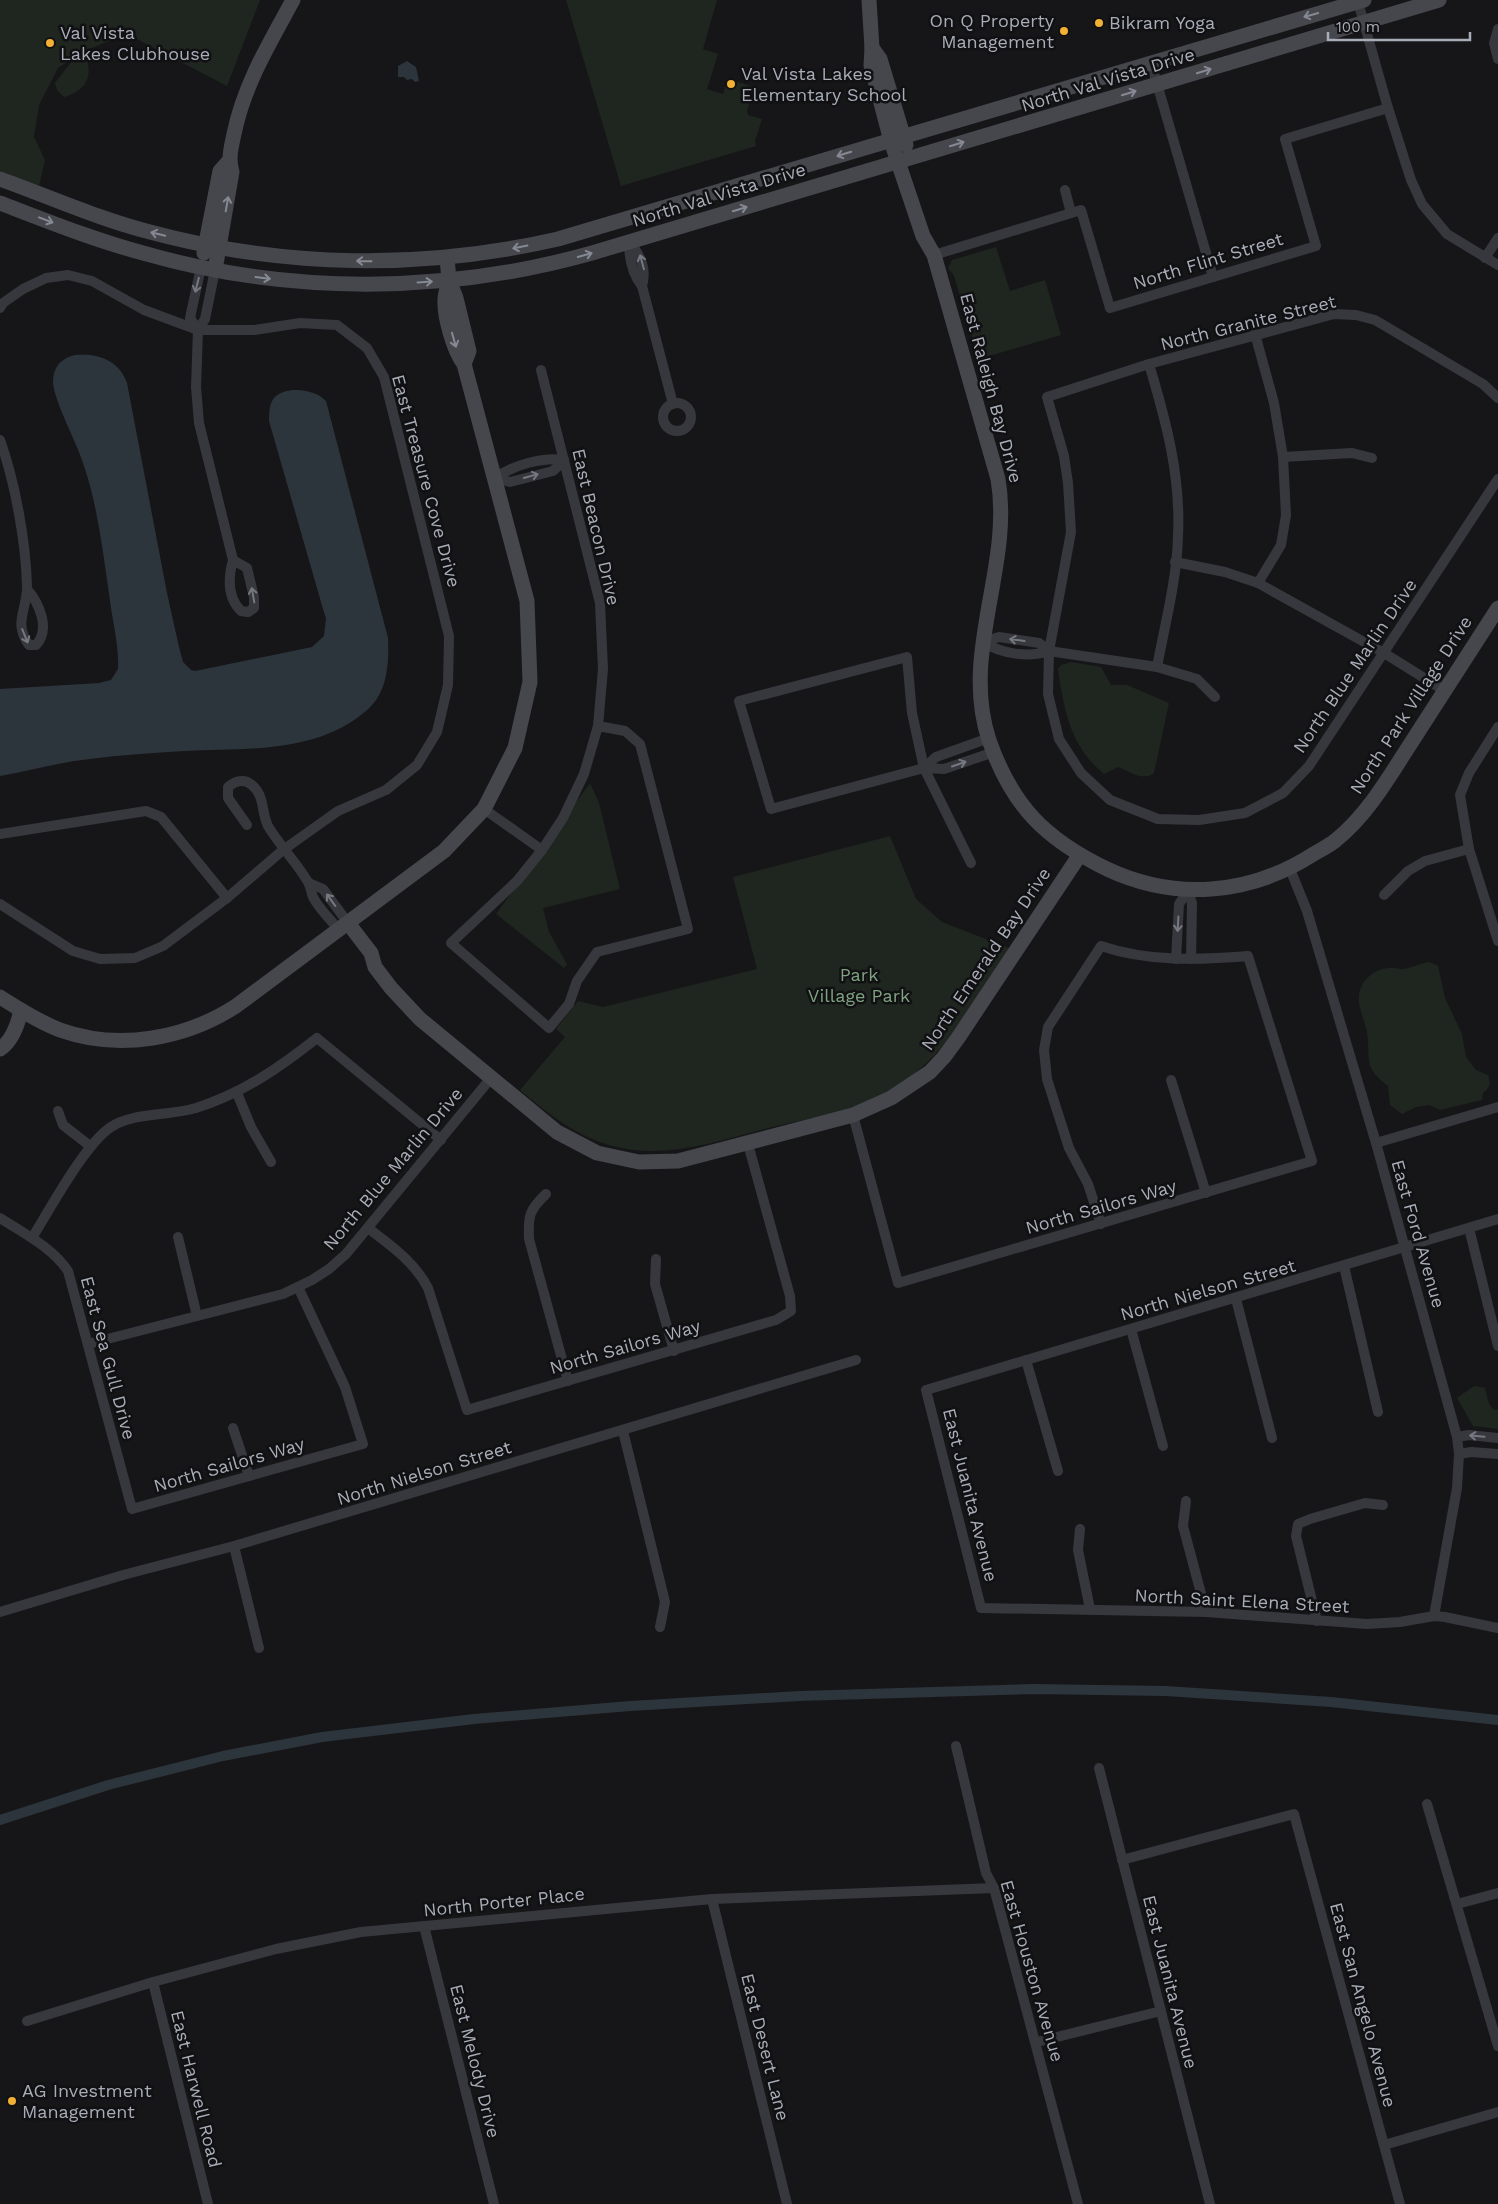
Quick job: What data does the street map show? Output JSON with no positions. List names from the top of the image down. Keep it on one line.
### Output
{"streets":{"street":["North Val Vista Drive","North Flint Street","North Granite Street","East Raleigh Bay Drive","East Treasure Cove Drive","East Beacon Drive","North Blue Marlin Drive","North Park Village Drive","North Emerald Bay Drive","North Sailors Way","East Ford Avenue","North Nielson Street","East Sea Gull Drive","East Juanita Avenue","North Saint Elena Street","North Porter Place","East Houston Avenue","East San Angelo Avenue","East Desert Lane","East Melody Drive","East Harwell Road"]},"crossings":[["North Val Vista Drive","East Raleigh Bay Drive"],["North Granite Street","North Blue Marlin Drive"],["East Raleigh Bay Drive","North Park Village Drive"],["East Raleigh Bay Drive","North Emerald Bay Drive"],["East Treasure Cove Drive","North Emerald Bay Drive"],["North Blue Marlin Drive","North Emerald Bay Drive"],["North Blue Marlin Drive","North Sailors Way"],["North Blue Marlin Drive","East Sea Gull Drive"],["North Park Village Drive","North Emerald Bay Drive"],["North Park Village Drive","East Ford Avenue"],["North Emerald Bay Drive","North Sailors Way"],["North Sailors Way","East Sea Gull Drive"],["East Ford Avenue","North Nielson Street"],["East Ford Avenue","North Saint Elena Street"],["North Nielson Street","East Juanita Avenue"],["East Juanita Avenue","North Saint Elena Street"],["East Juanita Avenue","East San Angelo Avenue"],["North Porter Place","East Houston Avenue"],["North Porter Place","East Desert Lane"],["North Porter Place","East Melody Drive"],["North Porter Place","East Harwell Road"]],"parks":["Park Village Park"],"places":["Bikram Yoga","On Q Property Management","Val Vista Lakes Clubhouse","Val Vista Lakes Elementary School","AG Investment Management"],"scale_bar":"100 m"}
